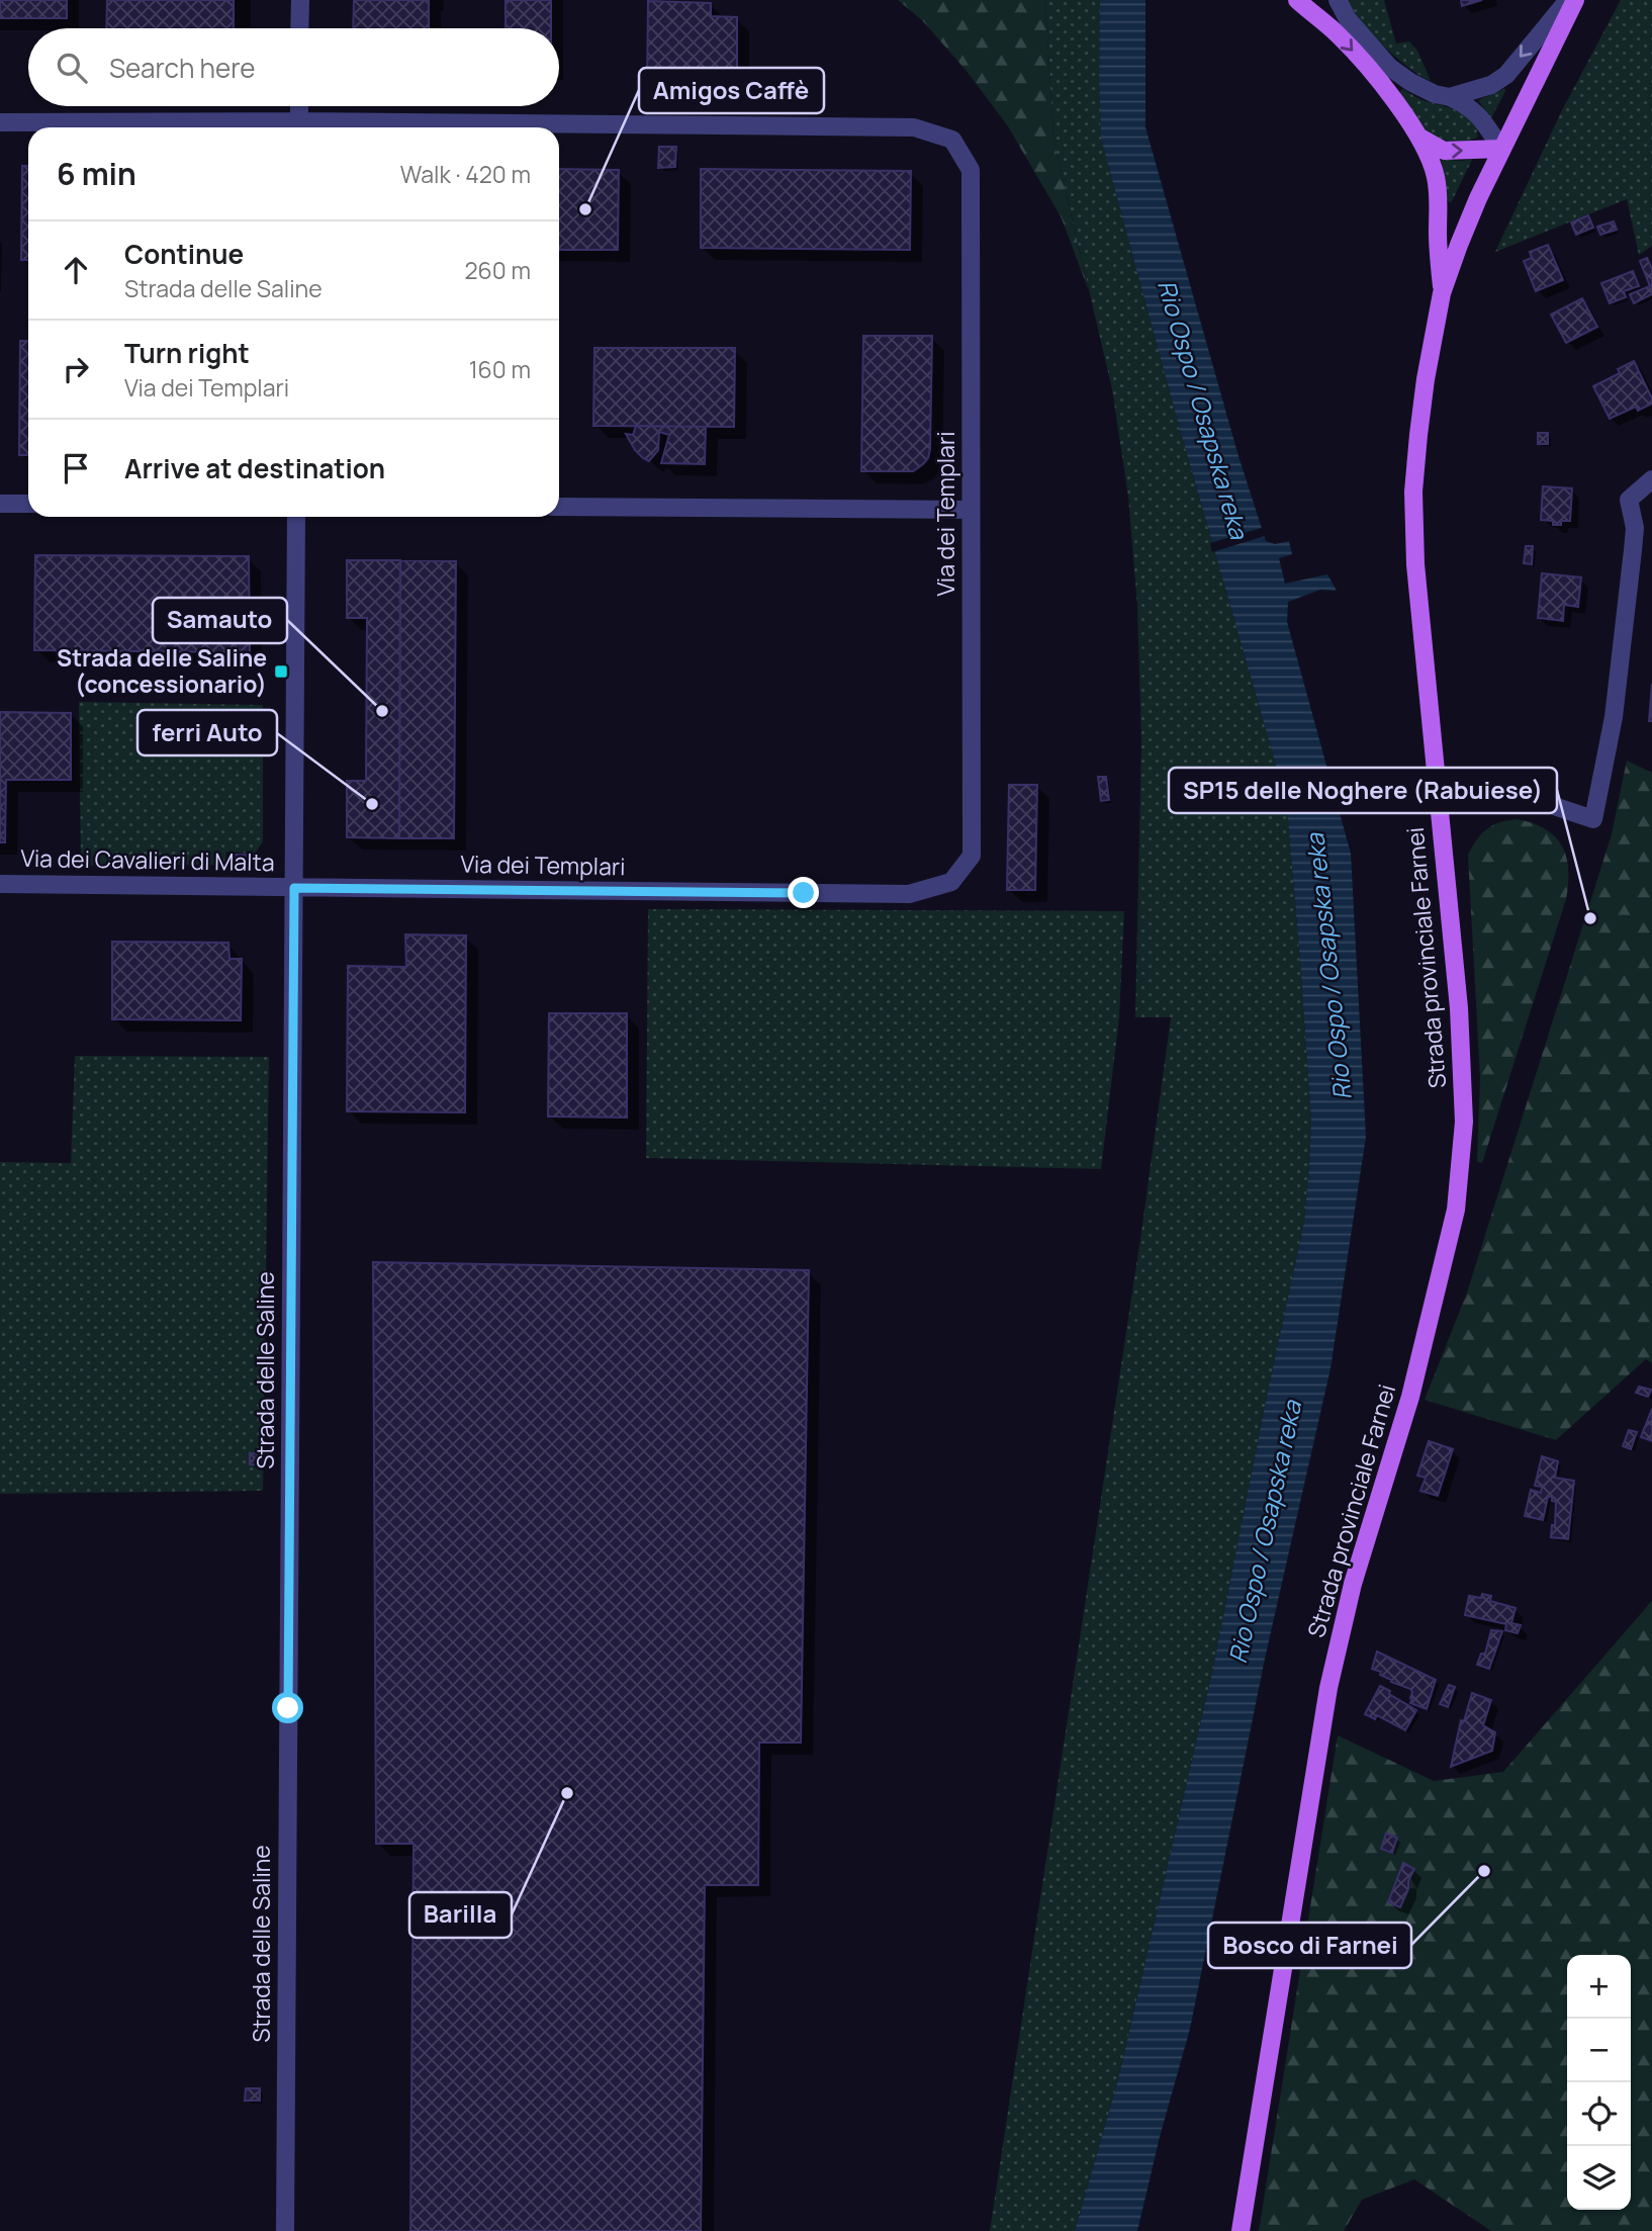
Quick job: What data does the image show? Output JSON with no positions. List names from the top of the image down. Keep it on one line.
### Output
{"streets":{"main road":["Strada provinciale Farnei"],"street":["Via dei Templari","Via dei Cavalieri di Malta","Strada delle Saline"]},"crossings":[["Via dei Templari","Via dei Cavalieri di Malta"],["Via dei Templari","Strada delle Saline"],["Via dei Cavalieri di Malta","Strada delle Saline"]],"water":["Rio Ospo / Osapska reka"],"places":{"other":["Amigos Caffè","Samauto","ferri Auto","SP15 delle Noghere (Rabuiese)","Barilla","Bosco di Farnei"],"transit":["Strada delle Saline (concessionario)"]},"page":{"search":"Search here","heading":["6 min","Walk · 420 m"],"list":[["Continue","Strada delle Saline","260 m"],["Turn right","Via dei Templari","160 m"],"Arrive at destination"],"map_buttons":["+","−"]}}
